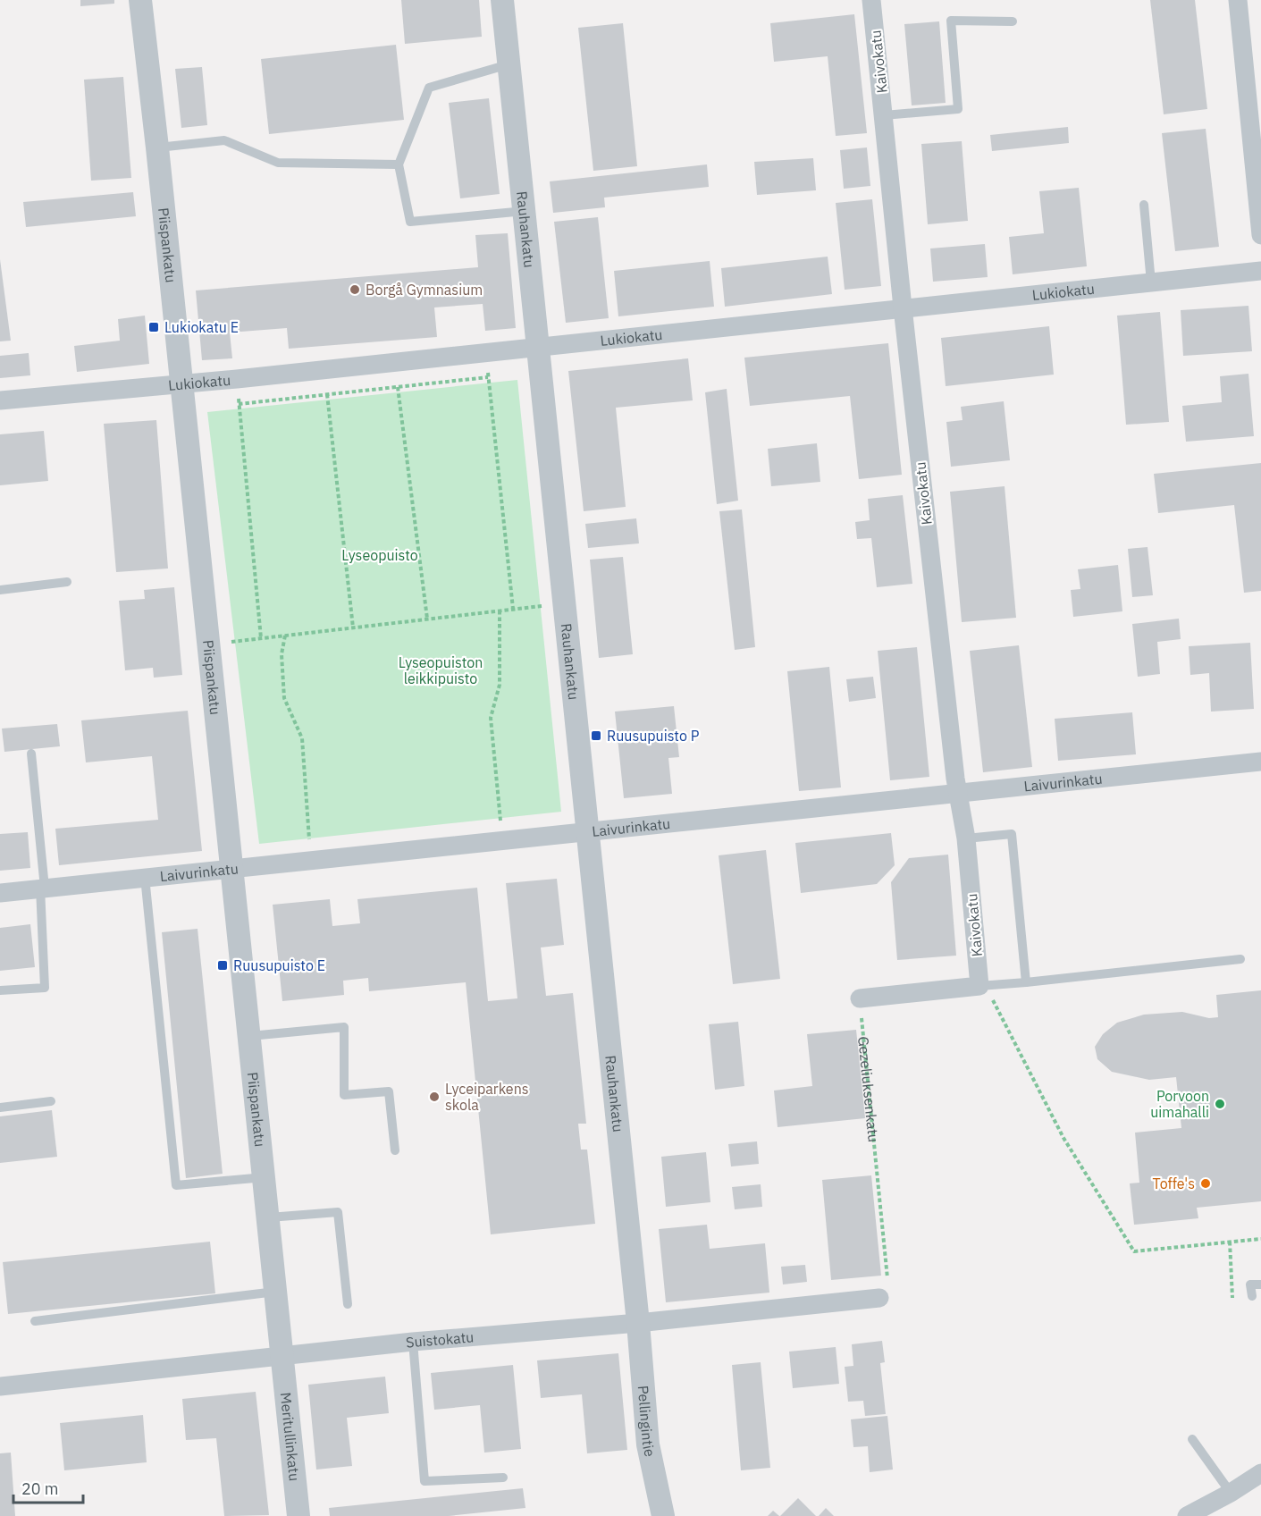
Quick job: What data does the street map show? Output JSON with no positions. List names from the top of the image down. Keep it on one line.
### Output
{"streets":{"street":["Kaivokatu","Rauhankatu","Piispankatu","Lukiokatu","Laivurinkatu","Suistokatu","Pellingintie","Meritullinkatu"],"path":["Gezeliuksenkatu"]},"crossings":[["Kaivokatu","Lukiokatu"],["Kaivokatu","Laivurinkatu"],["Rauhankatu","Lukiokatu"],["Rauhankatu","Laivurinkatu"],["Rauhankatu","Suistokatu"],["Rauhankatu","Pellingintie"],["Piispankatu","Lukiokatu"],["Piispankatu","Laivurinkatu"],["Piispankatu","Suistokatu"],["Piispankatu","Meritullinkatu"],["Gezeliuksenkatu","Suistokatu"],["Suistokatu","Pellingintie"],["Suistokatu","Meritullinkatu"]],"parks":["Lyseopuisto","Lyseopuiston leikkipuisto"],"places":{"other":["Borgå Gymnasium","Lyceiparkens skola","Porvoon uimahalli","Toffe's"],"transit":["Lukiokatu E","Ruusupuisto P","Ruusupuisto E"]},"scale_bar":"20 m"}
